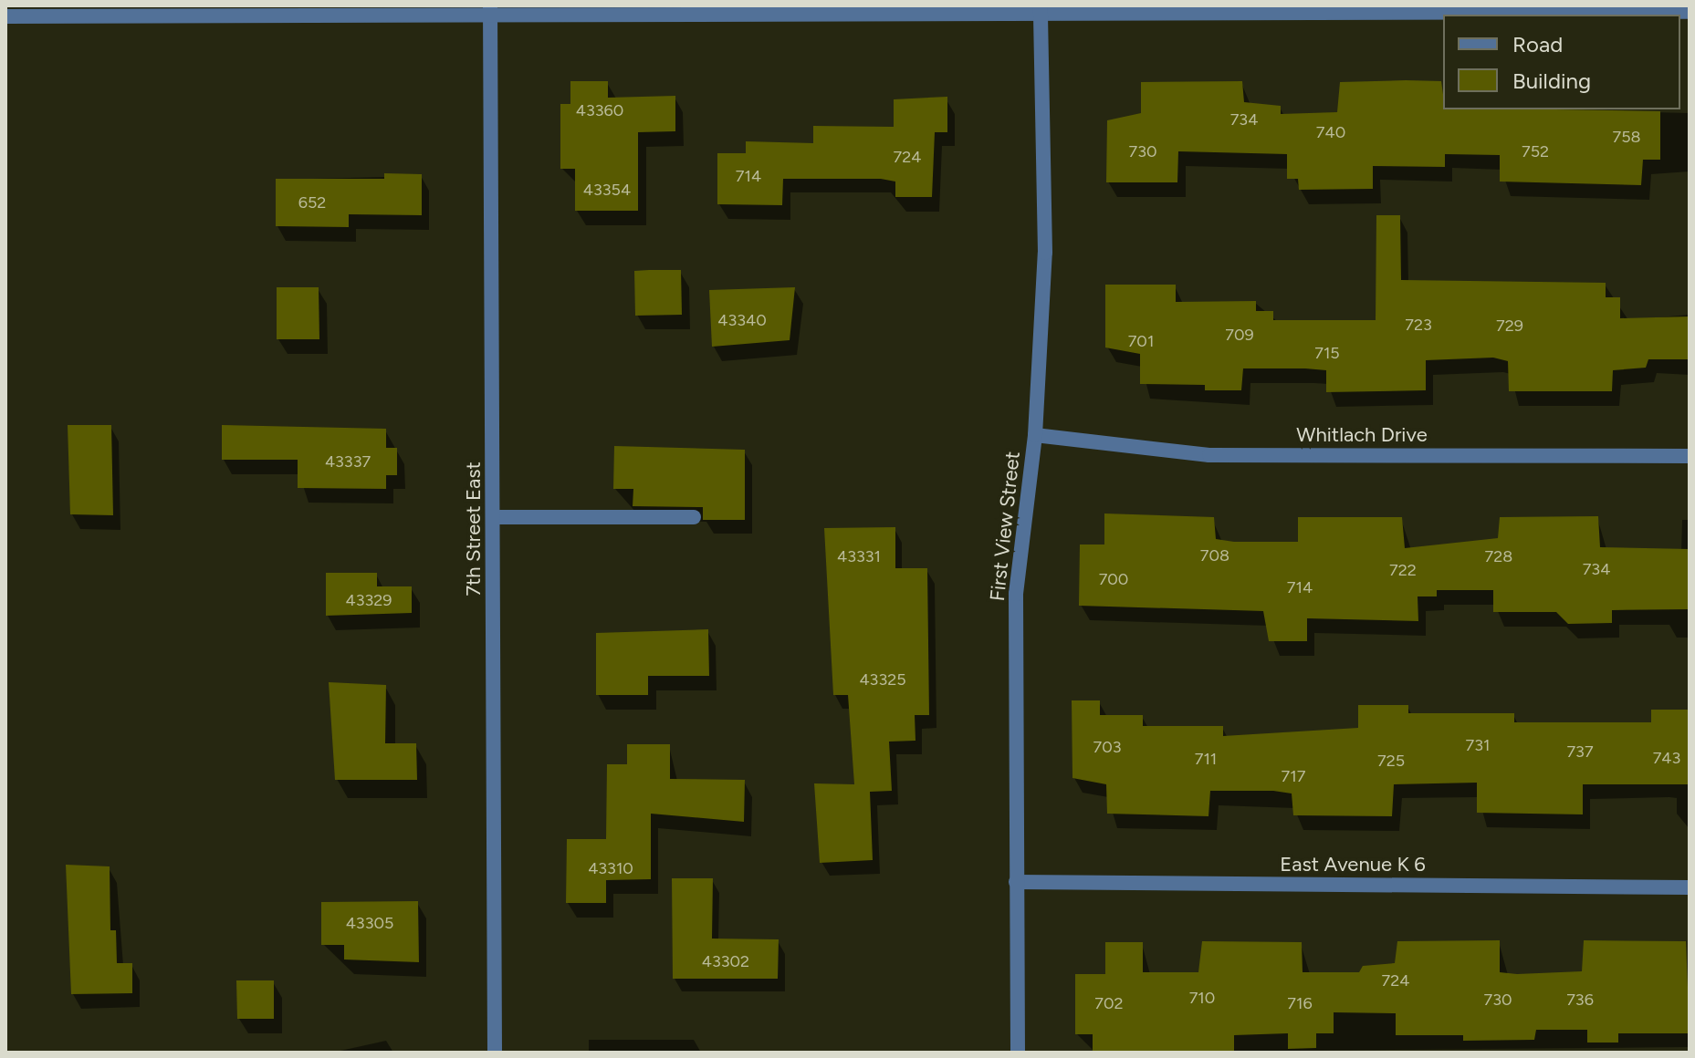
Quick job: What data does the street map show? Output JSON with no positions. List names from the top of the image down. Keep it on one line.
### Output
{"streets":{"street":["Whitlach Drive","First View Street","7th Street East","East Avenue K 6"]},"crossings":[["Whitlach Drive","First View Street"],["First View Street","East Avenue K 6"]],"house_numbers":["43360","734","740","758","730","752","724","714","43354","652","43340","723","729","709","701","715","43337","708","43331","728","734","722","700","714","43329","43325","731","703","737","743","711","725","717","43310","43305","43302","724","710","730","736","702","716"],"legend":["Road","Building"]}
